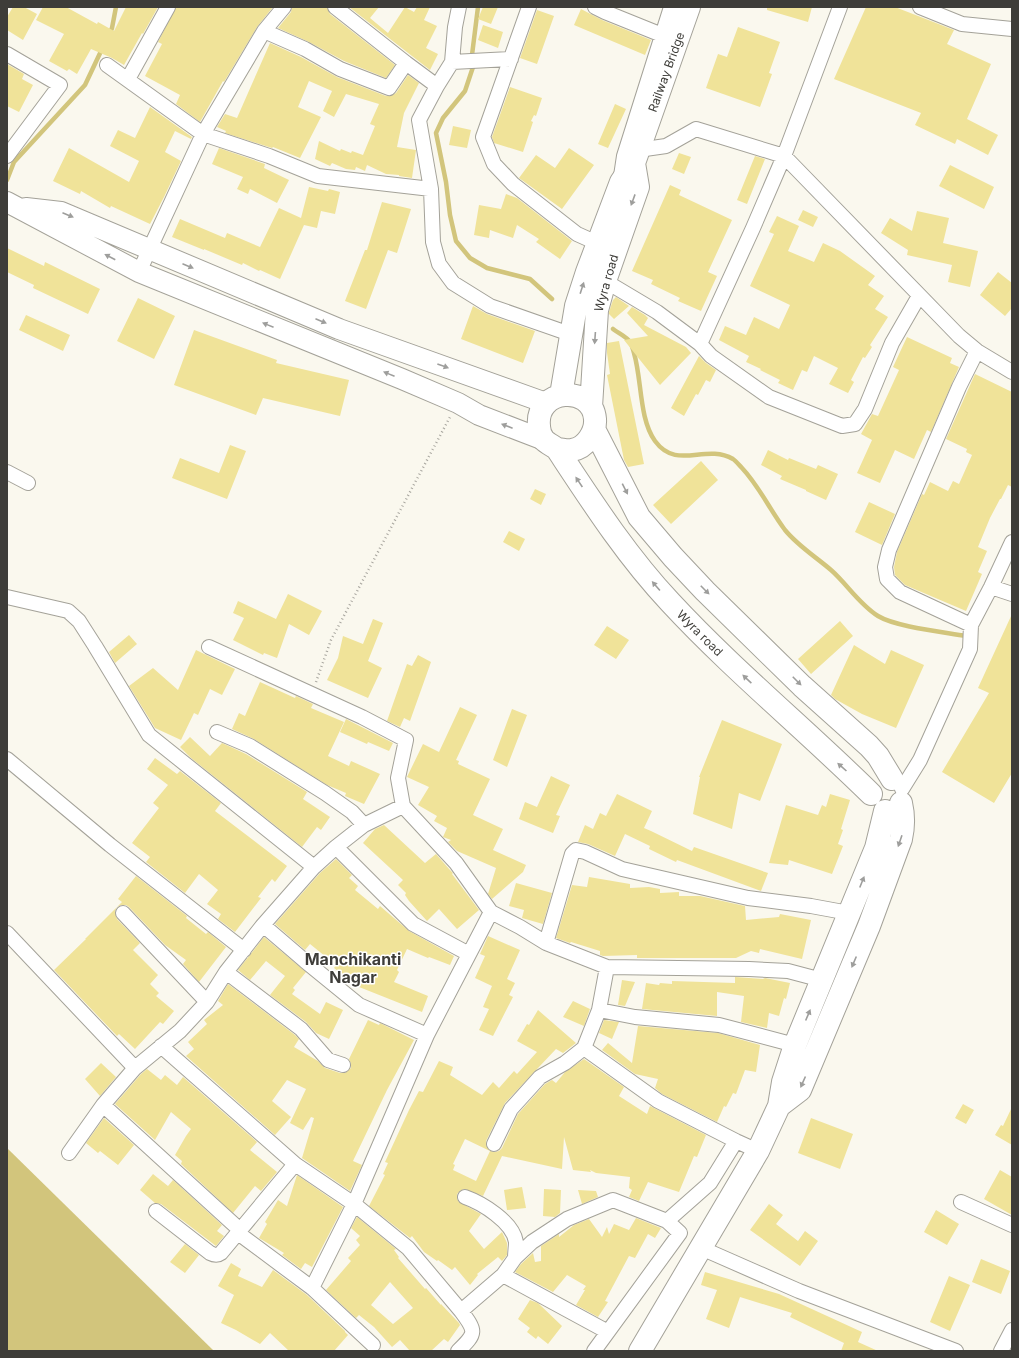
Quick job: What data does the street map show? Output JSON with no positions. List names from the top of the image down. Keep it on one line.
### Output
{"streets":{"main road":["Railway Bridge","Wyra road"]},"crossings":[["Railway Bridge","Wyra road"]],"districts":["Manchikanti Nagar"]}
